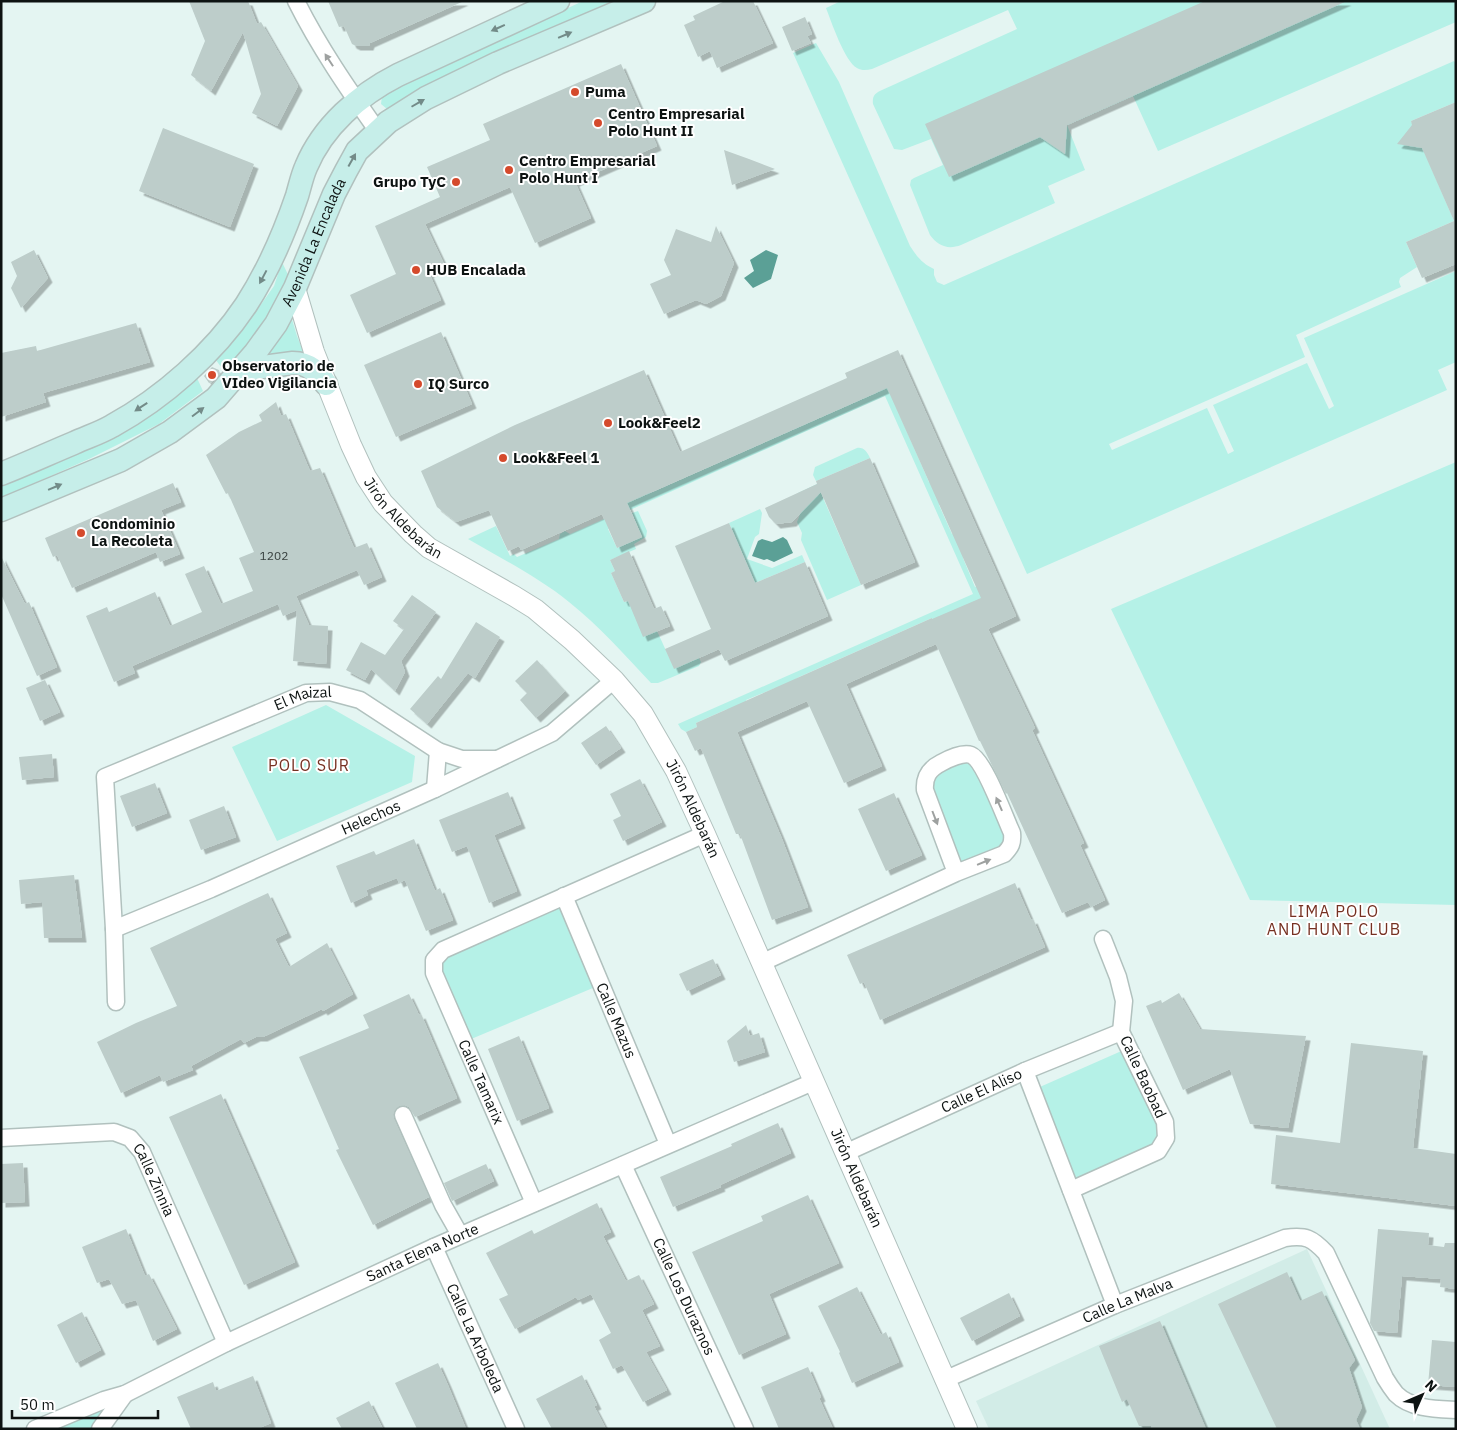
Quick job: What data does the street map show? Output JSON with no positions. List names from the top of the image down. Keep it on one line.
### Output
{"streets":{"main road":["Avenida La Encalada"],"street":["Jirón Aldebarán","El Maizal","Helechos","Calle Mazus","Calle Baobad","Calle Tamarix","Calle El Aliso","Calle Zinnia","Santa Elena Norte","Calle Los Duraznos","Calle La Malva","Calle La Arboleda"]},"crossings":[["Avenida La Encalada","Jirón Aldebarán"],["Jirón Aldebarán","Helechos"],["Jirón Aldebarán","Calle El Aliso"],["Jirón Aldebarán","Santa Elena Norte"],["Jirón Aldebarán","Calle La Malva"],["El Maizal","Helechos"],["Calle Mazus","Calle Tamarix"],["Calle Mazus","Santa Elena Norte"],["Calle Baobad","Calle El Aliso"],["Calle Tamarix","Santa Elena Norte"],["Calle Zinnia","Santa Elena Norte"],["Santa Elena Norte","Calle Los Duraznos"],["Santa Elena Norte","Calle La Arboleda"]],"districts":["POLO SUR","LIMA POLO AND HUNT CLUB"],"places":["Puma","Centro Empresarial Polo Hunt II","Centro Empresarial Polo Hunt I","Grupo TyC","HUB Encalada","Observatorio de VIdeo Vigilancia","IQ Surco","Look&Feel2","Look&Feel 1","Condominio La Recoleta"],"house_numbers":["1202"],"scale_bar":"50 m","north":"top right"}
